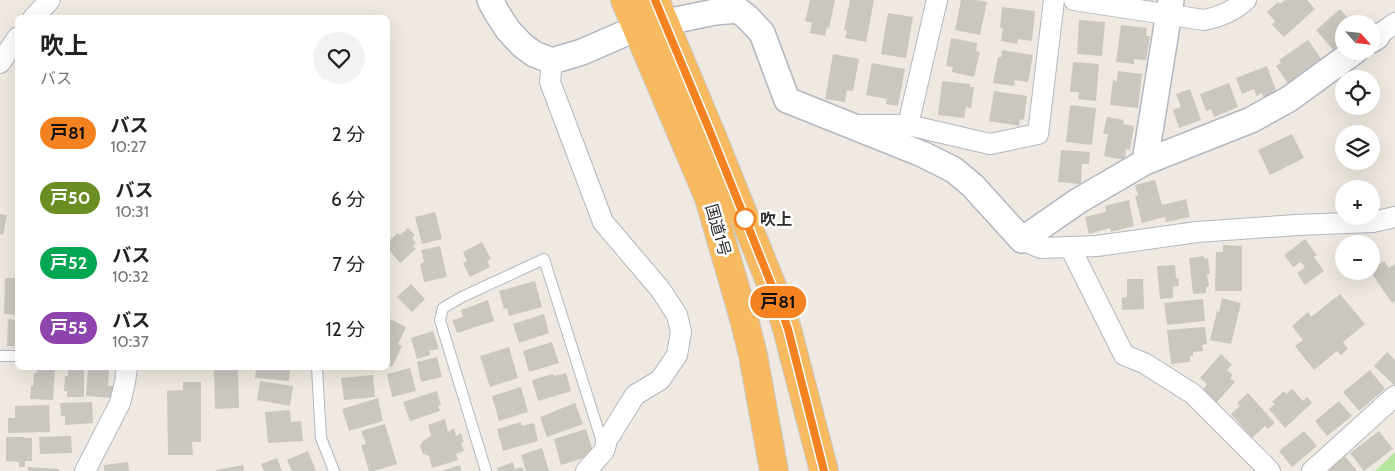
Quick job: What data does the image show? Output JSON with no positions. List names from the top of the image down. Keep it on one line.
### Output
{"streets":{"highway":["国道1号"]},"places":["吹上"],"lines":["bus line 戸81"],"north":"bottom right","page":{"on_map":"戸81","map_buttons":["+","−"],"heading":["吹上","バス"],"list":[{"mark":"戸81","name":"バス","note":"10:27","value":"2 分"},{"mark":"戸50","name":"バス","note":"10:31","value":"6 分"},{"mark":"戸52","name":"バス","note":"10:32","value":"7 分"},{"mark":"戸55","name":"バス","note":"10:37","value":"12 分"}]}}
